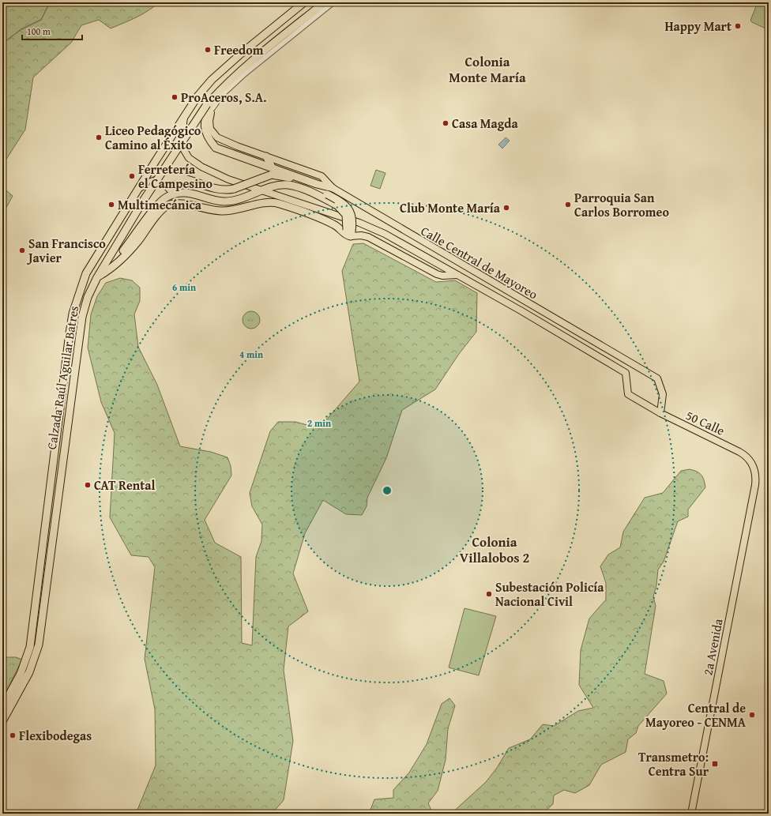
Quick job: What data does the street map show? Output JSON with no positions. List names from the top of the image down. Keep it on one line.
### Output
{"streets":{"highway":["Calzada Raúl Aguilar Batres"],"main road":["Calle Central de Mayoreo","50 Calle","2a Avenida"]},"crossings":[["Calle Central de Mayoreo","Calzada Raúl Aguilar Batres"],["Calle Central de Mayoreo","50 Calle"],["50 Calle","2a Avenida"]],"districts":["Colonia Monte María","Colonia Villalobos 2"],"places":{"other":["Happy Mart","Freedom","ProAceros, S.A.","Casa Magda","Liceo Pedagógico Camino al Éxito","Ferretería el Campesino","Multimecánica","Parroquia San Carlos Borromeo","Club Monte María","San Francisco Javier","CAT Rental","Subestación Policía Nacional Civil","Central de Mayoreo - CENMA","Flexibodegas"],"transit":["Transmetro: Centra Sur"]},"scale_bar":"100 m","rings":["6 min","4 min","2 min"]}
